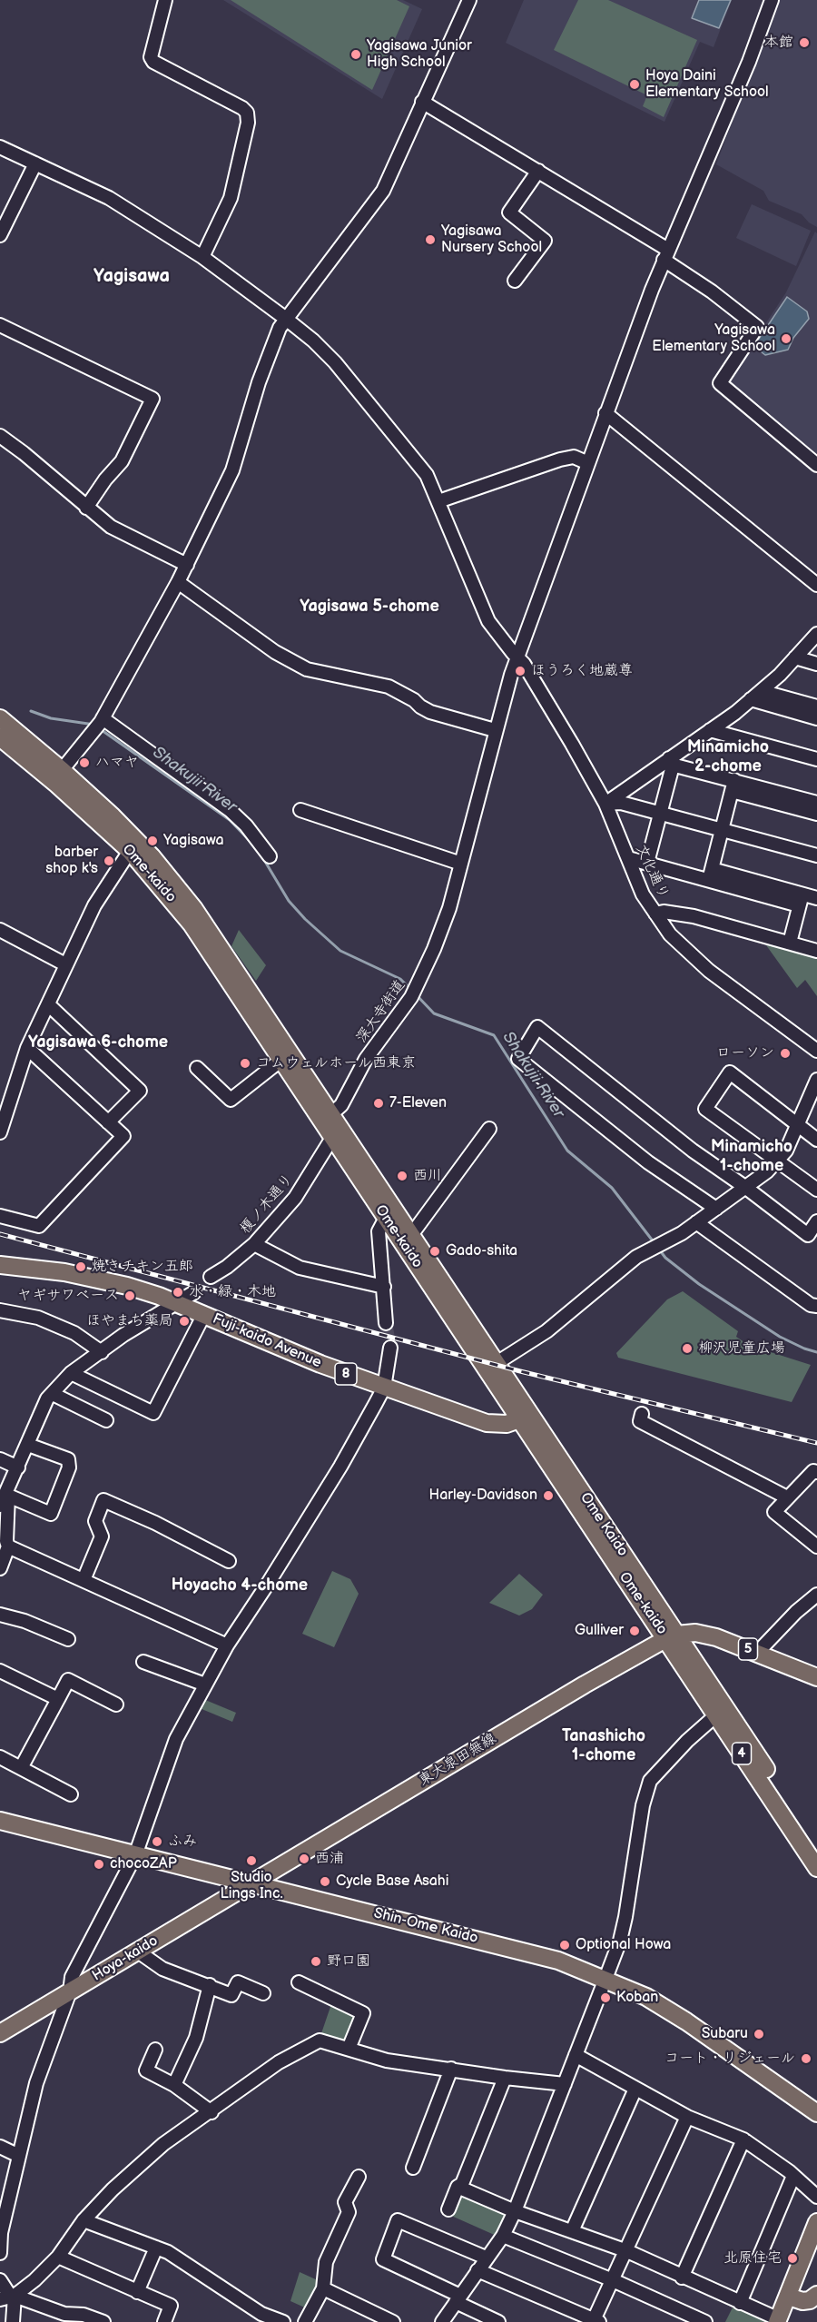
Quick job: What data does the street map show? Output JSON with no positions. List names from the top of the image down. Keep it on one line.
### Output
{"streets":{"main road":["Ome-kaido","Fuji-kaido Avenue","8","5","4","東大泉田無線","Shin-Ome Kaido","Hoya-kaido"],"street":["文化通り","深大寺街道","榎ノ木通り"]},"crossings":[["Ome-kaido","深大寺街道"],["Ome-kaido","榎ノ木通り"],["Ome-kaido","Fuji-kaido Avenue"],["Ome-kaido","4"],["Ome-kaido","東大泉田無線"],["4","東大泉田無線"],["東大泉田無線","Shin-Ome Kaido"],["東大泉田無線","Hoya-kaido"],["Shin-Ome Kaido","Hoya-kaido"]],"districts":["Yagisawa","Yagisawa 5-chome","Minamicho 2-chome","Yagisawa 6-chome","Minamicho 1-chome","Hoyacho 4-chome","Tanashicho 1-chome"],"water":["Shakujii River"],"places":["本館","Yagisawa Junior High School","Hoya Daini Elementary School","Yagisawa Nursery School","Yagisawa Elementary School","ほうろく地蔵尊","ハマヤ","Yagisawa","barber shop k's","ローソン","コムウェルホール西東京","7-Eleven","西川","Gado-shita","焼きチキン五郎","水・緑・木地","ヤギサワベース","ほやまち薬局","柳沢児童広場","Harley-Davidson","Gulliver","ふみ","西浦","Studio Lings Inc.","chocoZAP","Cycle Base Asahi","Optional Howa","野口園","Koban","Subaru","コート・リジェール","北原住宅"]}
